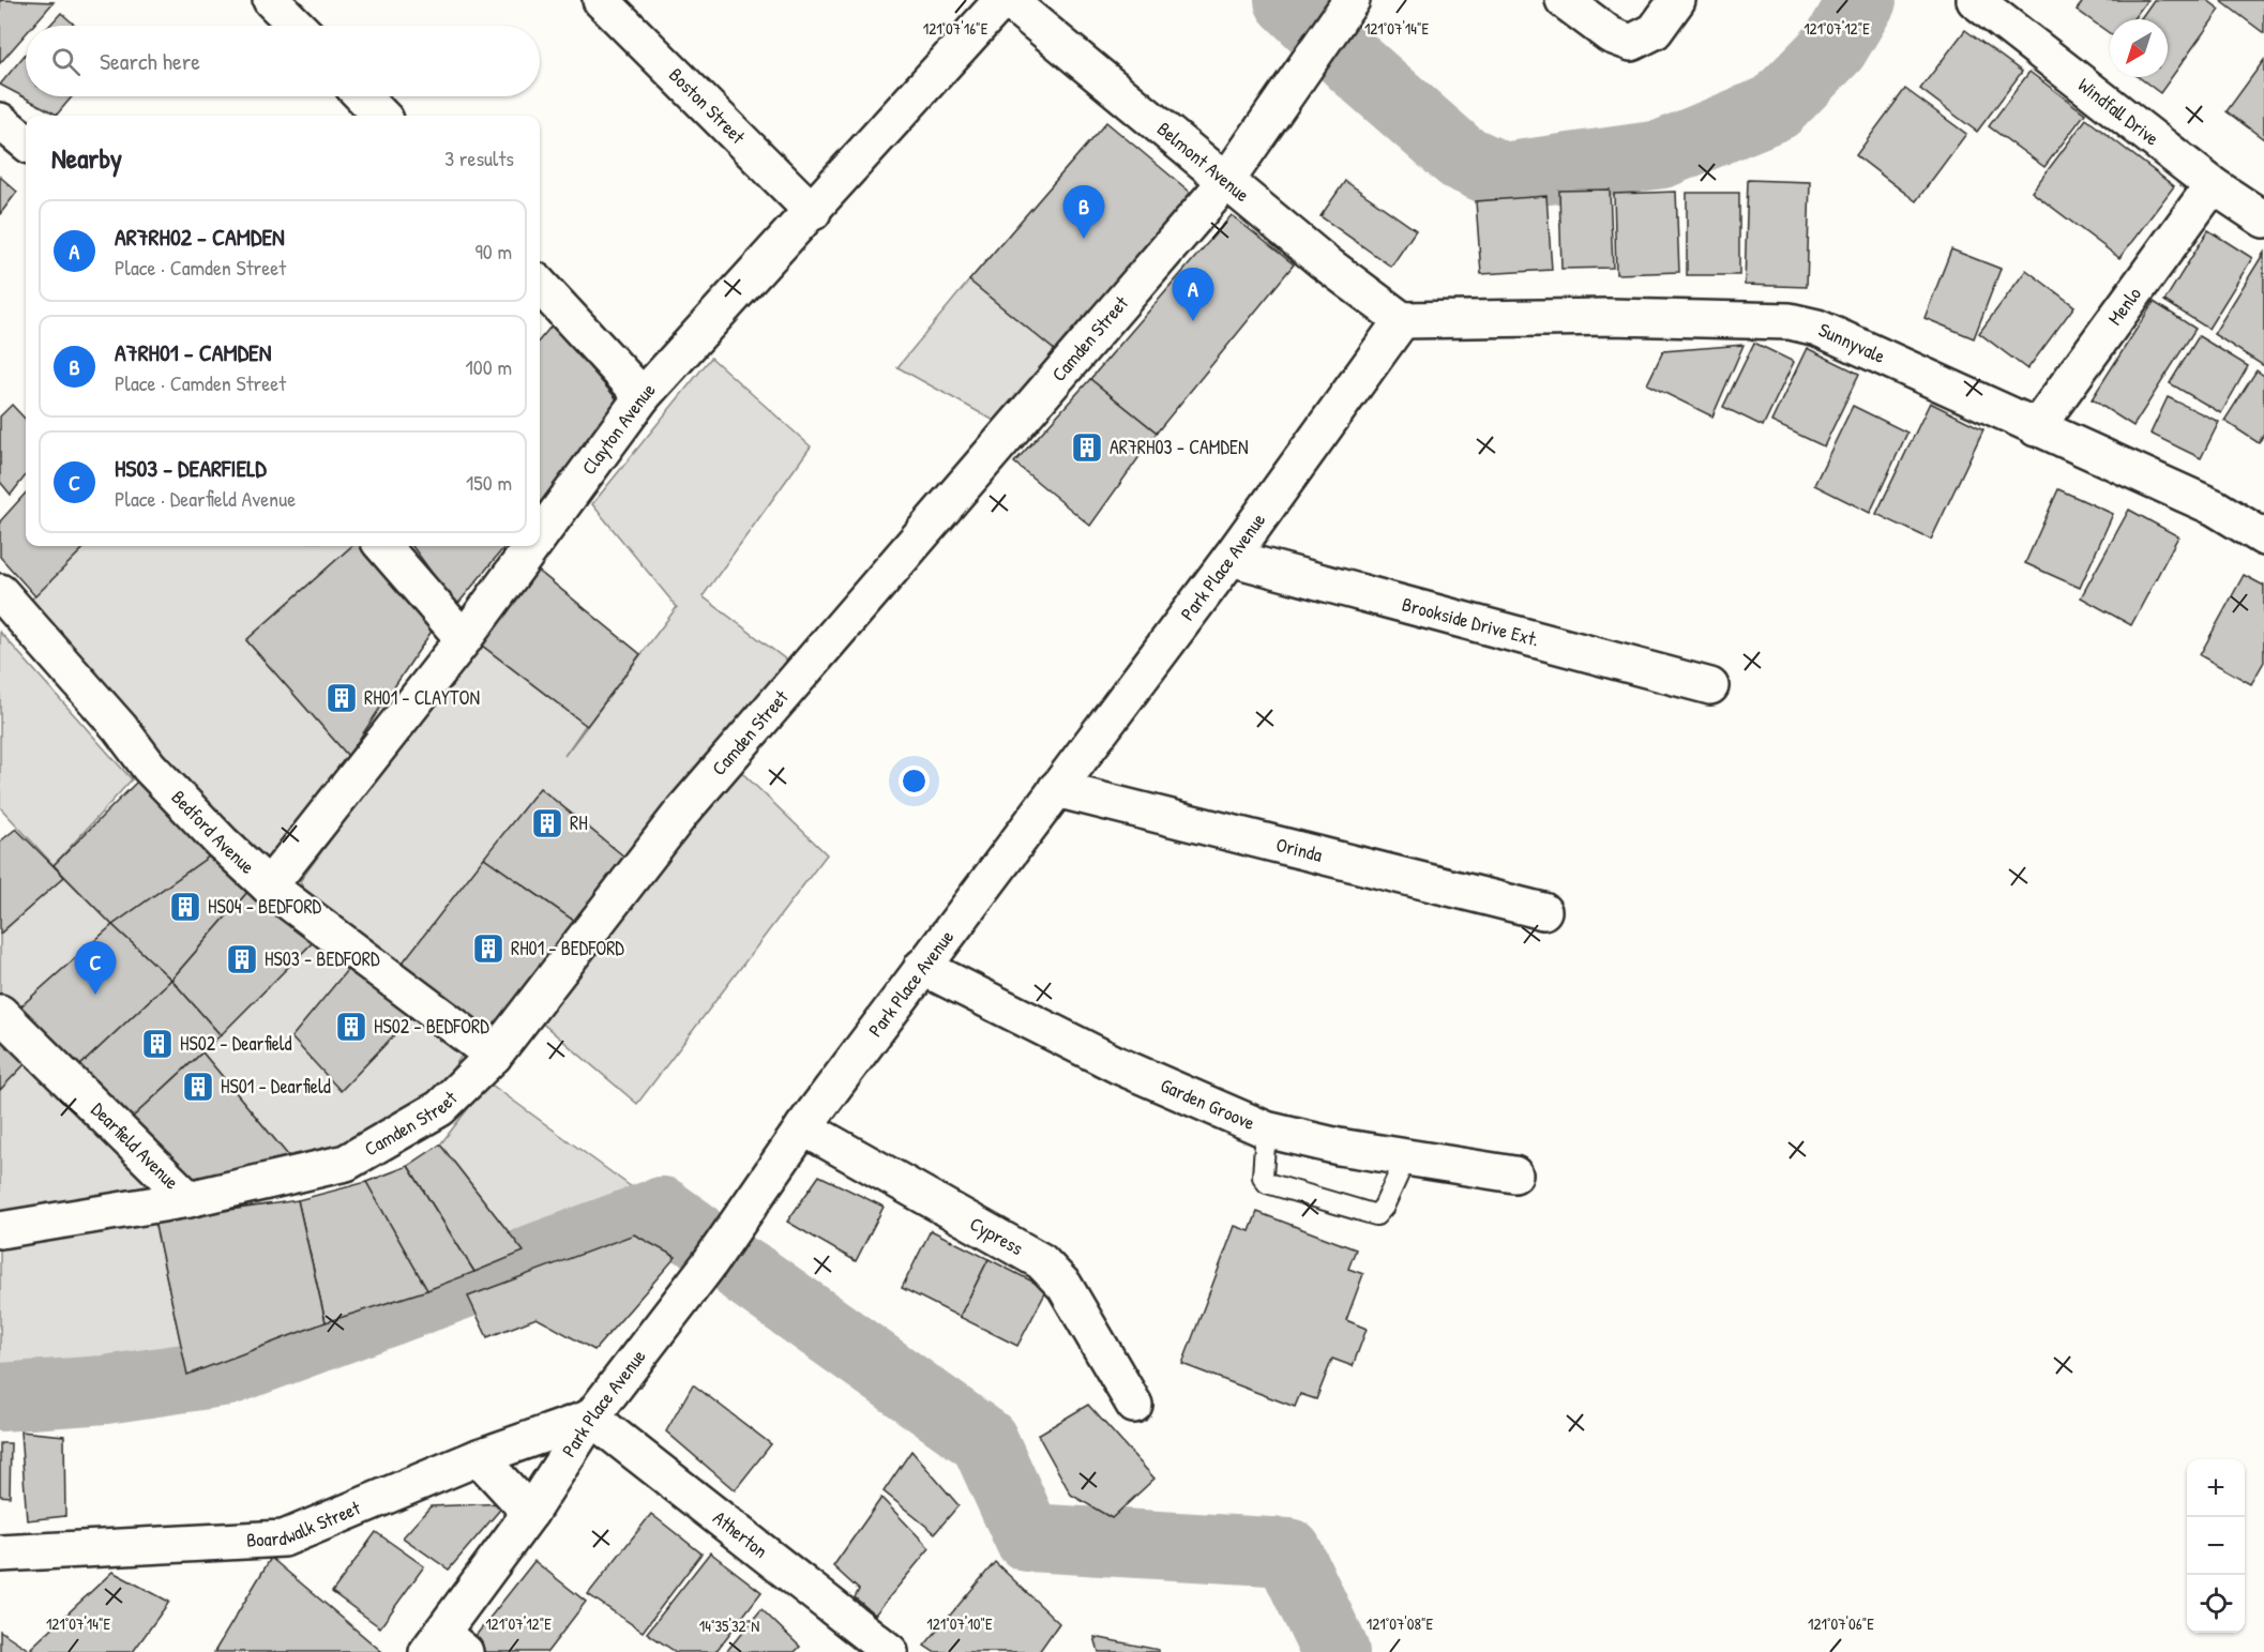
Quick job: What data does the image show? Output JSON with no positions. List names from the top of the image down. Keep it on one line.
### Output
{"streets":{"street":["Boston Street","Windfall Drive","Belmont Avenue","Menlo","Camden Street","Sunnyvale","Clayton Avenue","Park Place Avenue","Brookside Drive Ext.","Bedford Avenue","Orinda","Garden Groove","Dearfield Avenue","Cypress","Boardwalk Street","Atherton"]},"crossings":[["Boston Street","Clayton Avenue"],["Windfall Drive","Menlo"],["Belmont Avenue","Camden Street"],["Belmont Avenue","Sunnyvale"],["Belmont Avenue","Park Place Avenue"],["Menlo","Sunnyvale"],["Camden Street","Bedford Avenue"],["Camden Street","Dearfield Avenue"],["Sunnyvale","Park Place Avenue"],["Clayton Avenue","Bedford Avenue"],["Park Place Avenue","Brookside Drive Ext."],["Park Place Avenue","Orinda"],["Park Place Avenue","Garden Groove"],["Park Place Avenue","Cypress"],["Park Place Avenue","Boardwalk Street"],["Park Place Avenue","Atherton"],["Boardwalk Street","Atherton"]],"places":{"building":["AR7RH03 - CAMDEN","RH01 - CLAYTON","RH","HS04 - BEDFORD","RH01 - BEDFORD","HS03 - BEDFORD","HS02 - BEDFORD","HS02 - Dearfield","HS01 - Dearfield"]},"north":"bottom left","page":{"search":"Search here","heading":["Nearby","3 results"],"pins":["B","A","C"],"list":[{"mark":"A","name":"AR7RH02 - CAMDEN","note":"Place · Camden Street","value":"90 m"},{"mark":"B","name":"A7RH01 - CAMDEN","note":"Place · Camden Street","value":"100 m"},{"mark":"C","name":"HS03 - DEARFIELD","note":"Place · Dearfield Avenue","value":"150 m"}],"map_buttons":["+","−"]},"coordinates":["121°07'16\"E","121°07'14\"E","121°07'12\"E","121°07'10\"E","121°07'08\"E","121°07'06\"E","14°35'32\"N"]}
